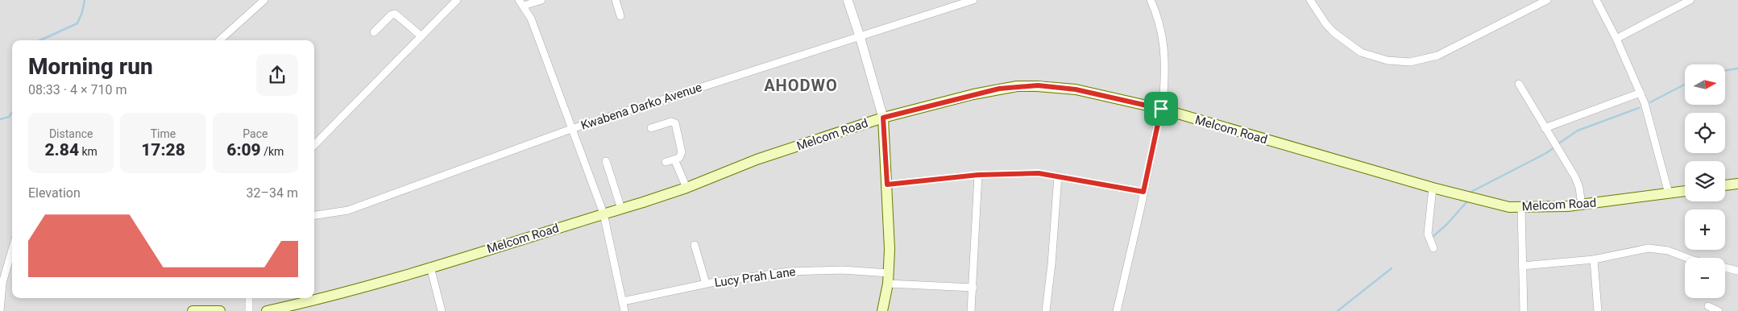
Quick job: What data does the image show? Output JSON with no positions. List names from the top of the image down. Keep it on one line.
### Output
{"streets":{"main road":["Melcom Road"],"street":["Kwabena Darko Avenue","Lucy Prah Lane"]},"districts":["AHODWO"],"north":"right","page":{"heading":["Morning run","08:33 · 4 × 710 m"],"map_buttons":["+","−"],"stats":[["Distance","2.84 km"],["Time","17:28"],["Pace","6:09 /km"]],"chart":["Elevation","32–34 m"]}}
